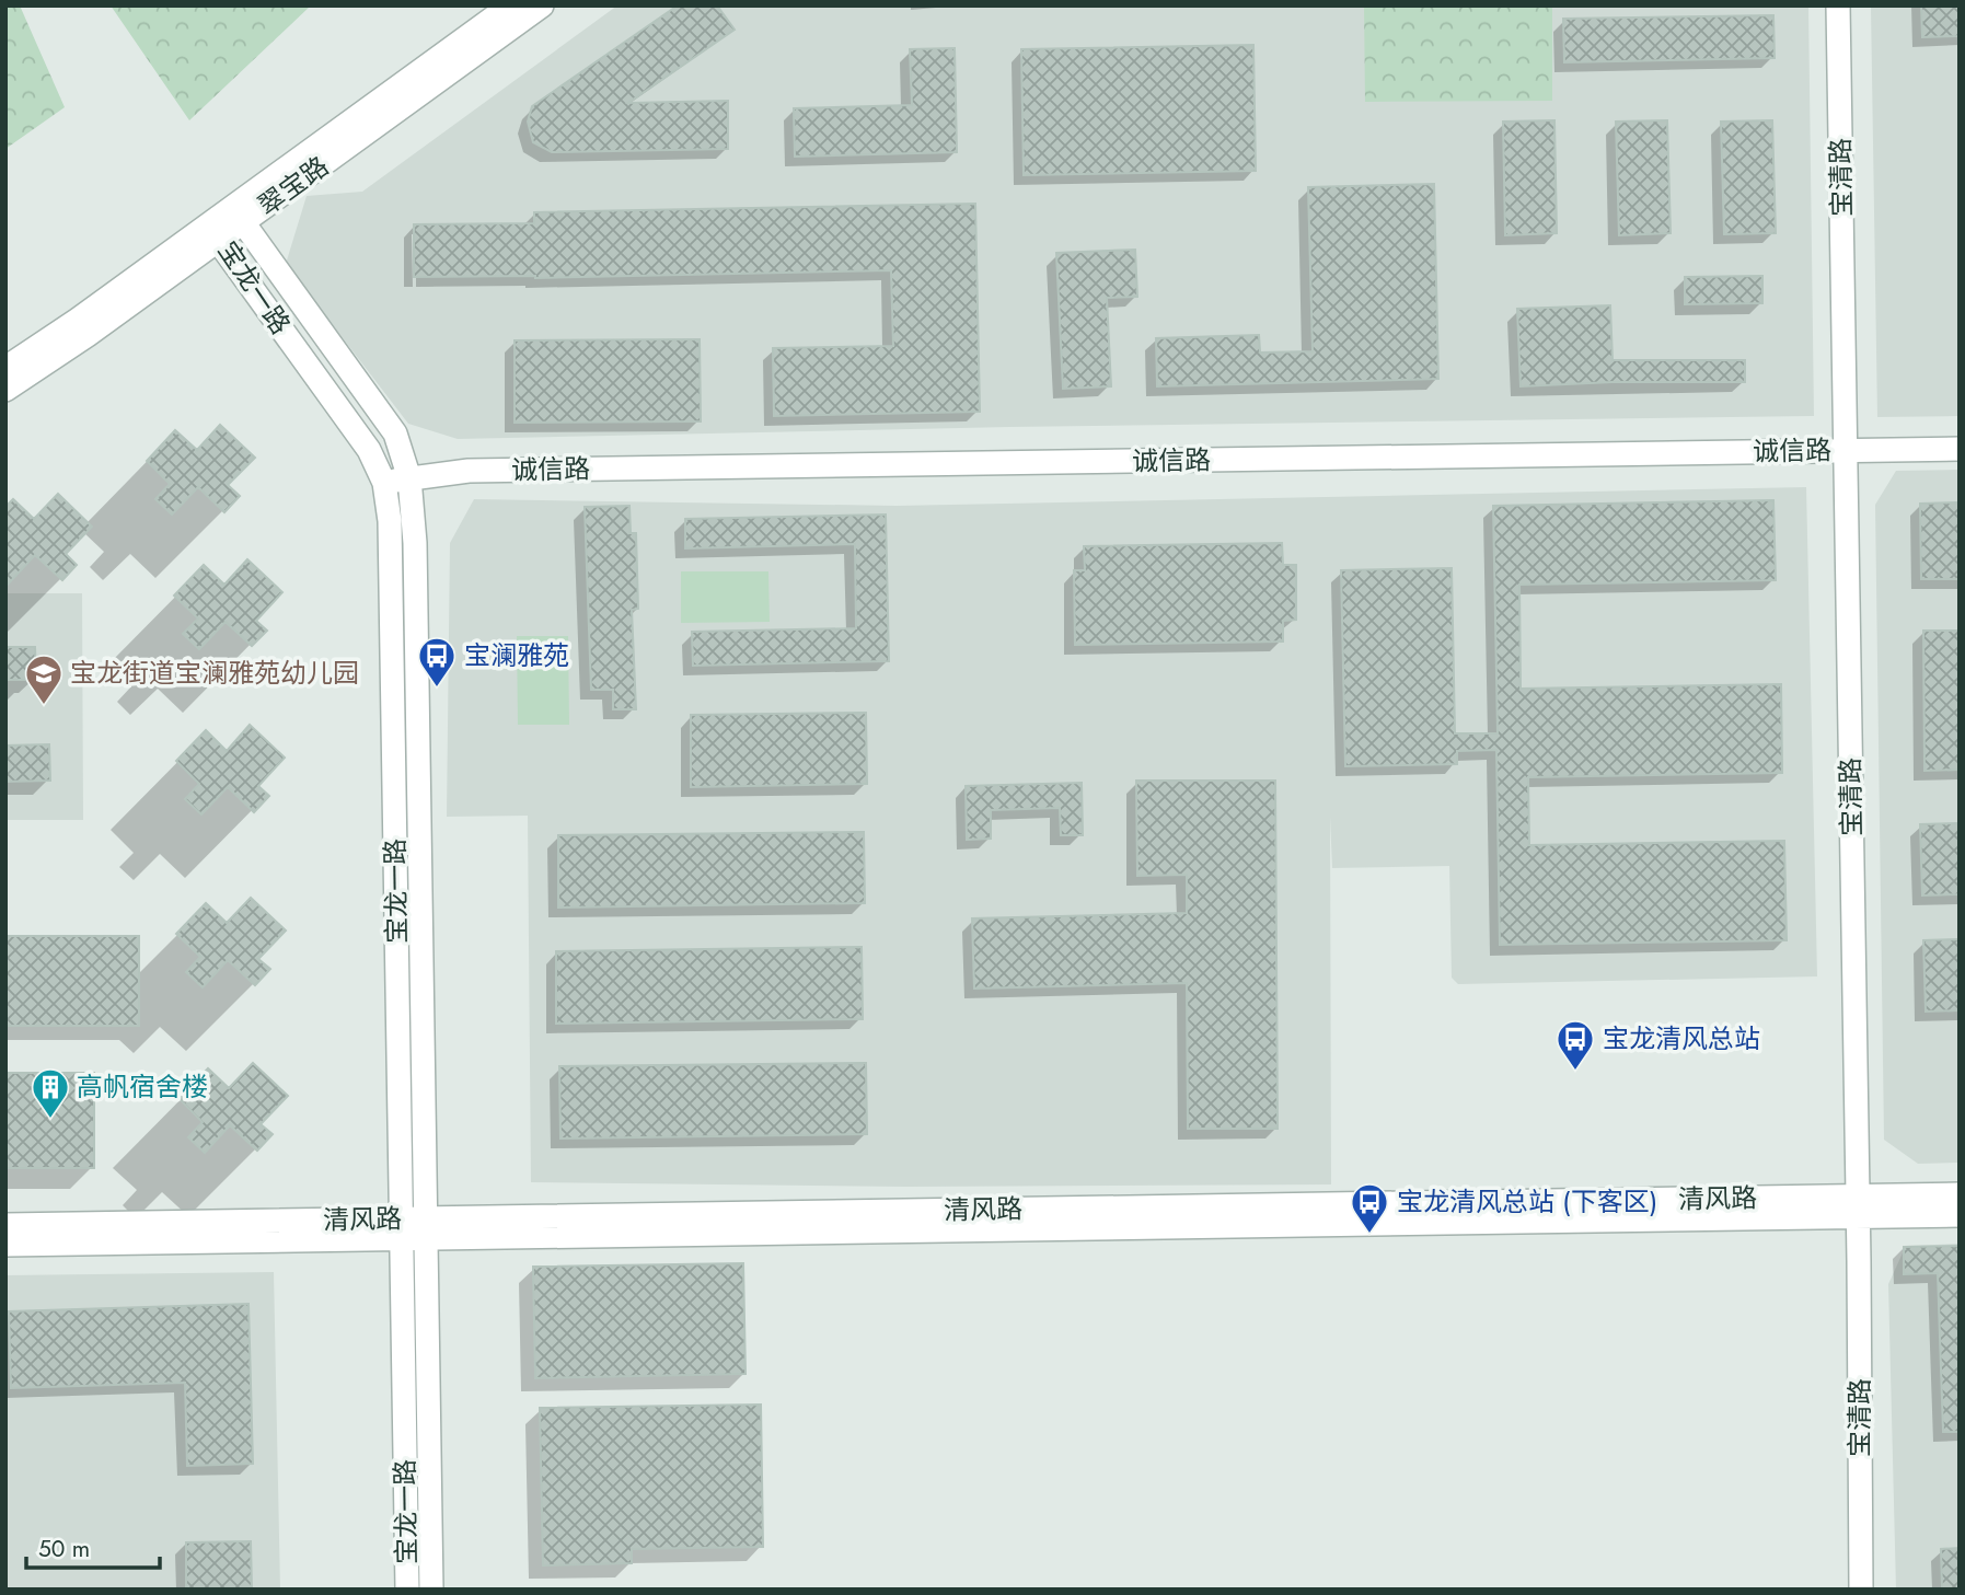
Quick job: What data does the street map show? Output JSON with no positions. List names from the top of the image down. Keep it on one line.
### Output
{"streets":{"street":["宝清路","翠宝路","宝龙一路","诚信路","清风路"]},"crossings":[["宝清路","诚信路"],["宝清路","清风路"],["翠宝路","宝龙一路"],["宝龙一路","诚信路"],["宝龙一路","清风路"]],"places":{"bus stop":["宝澜雅苑","宝龙清风总站","宝龙清风总站 (下客区)"],"school or university":["宝龙街道宝澜雅苑幼儿园"],"building":["高帆宿舍楼"]},"scale_bar":"50 m"}
